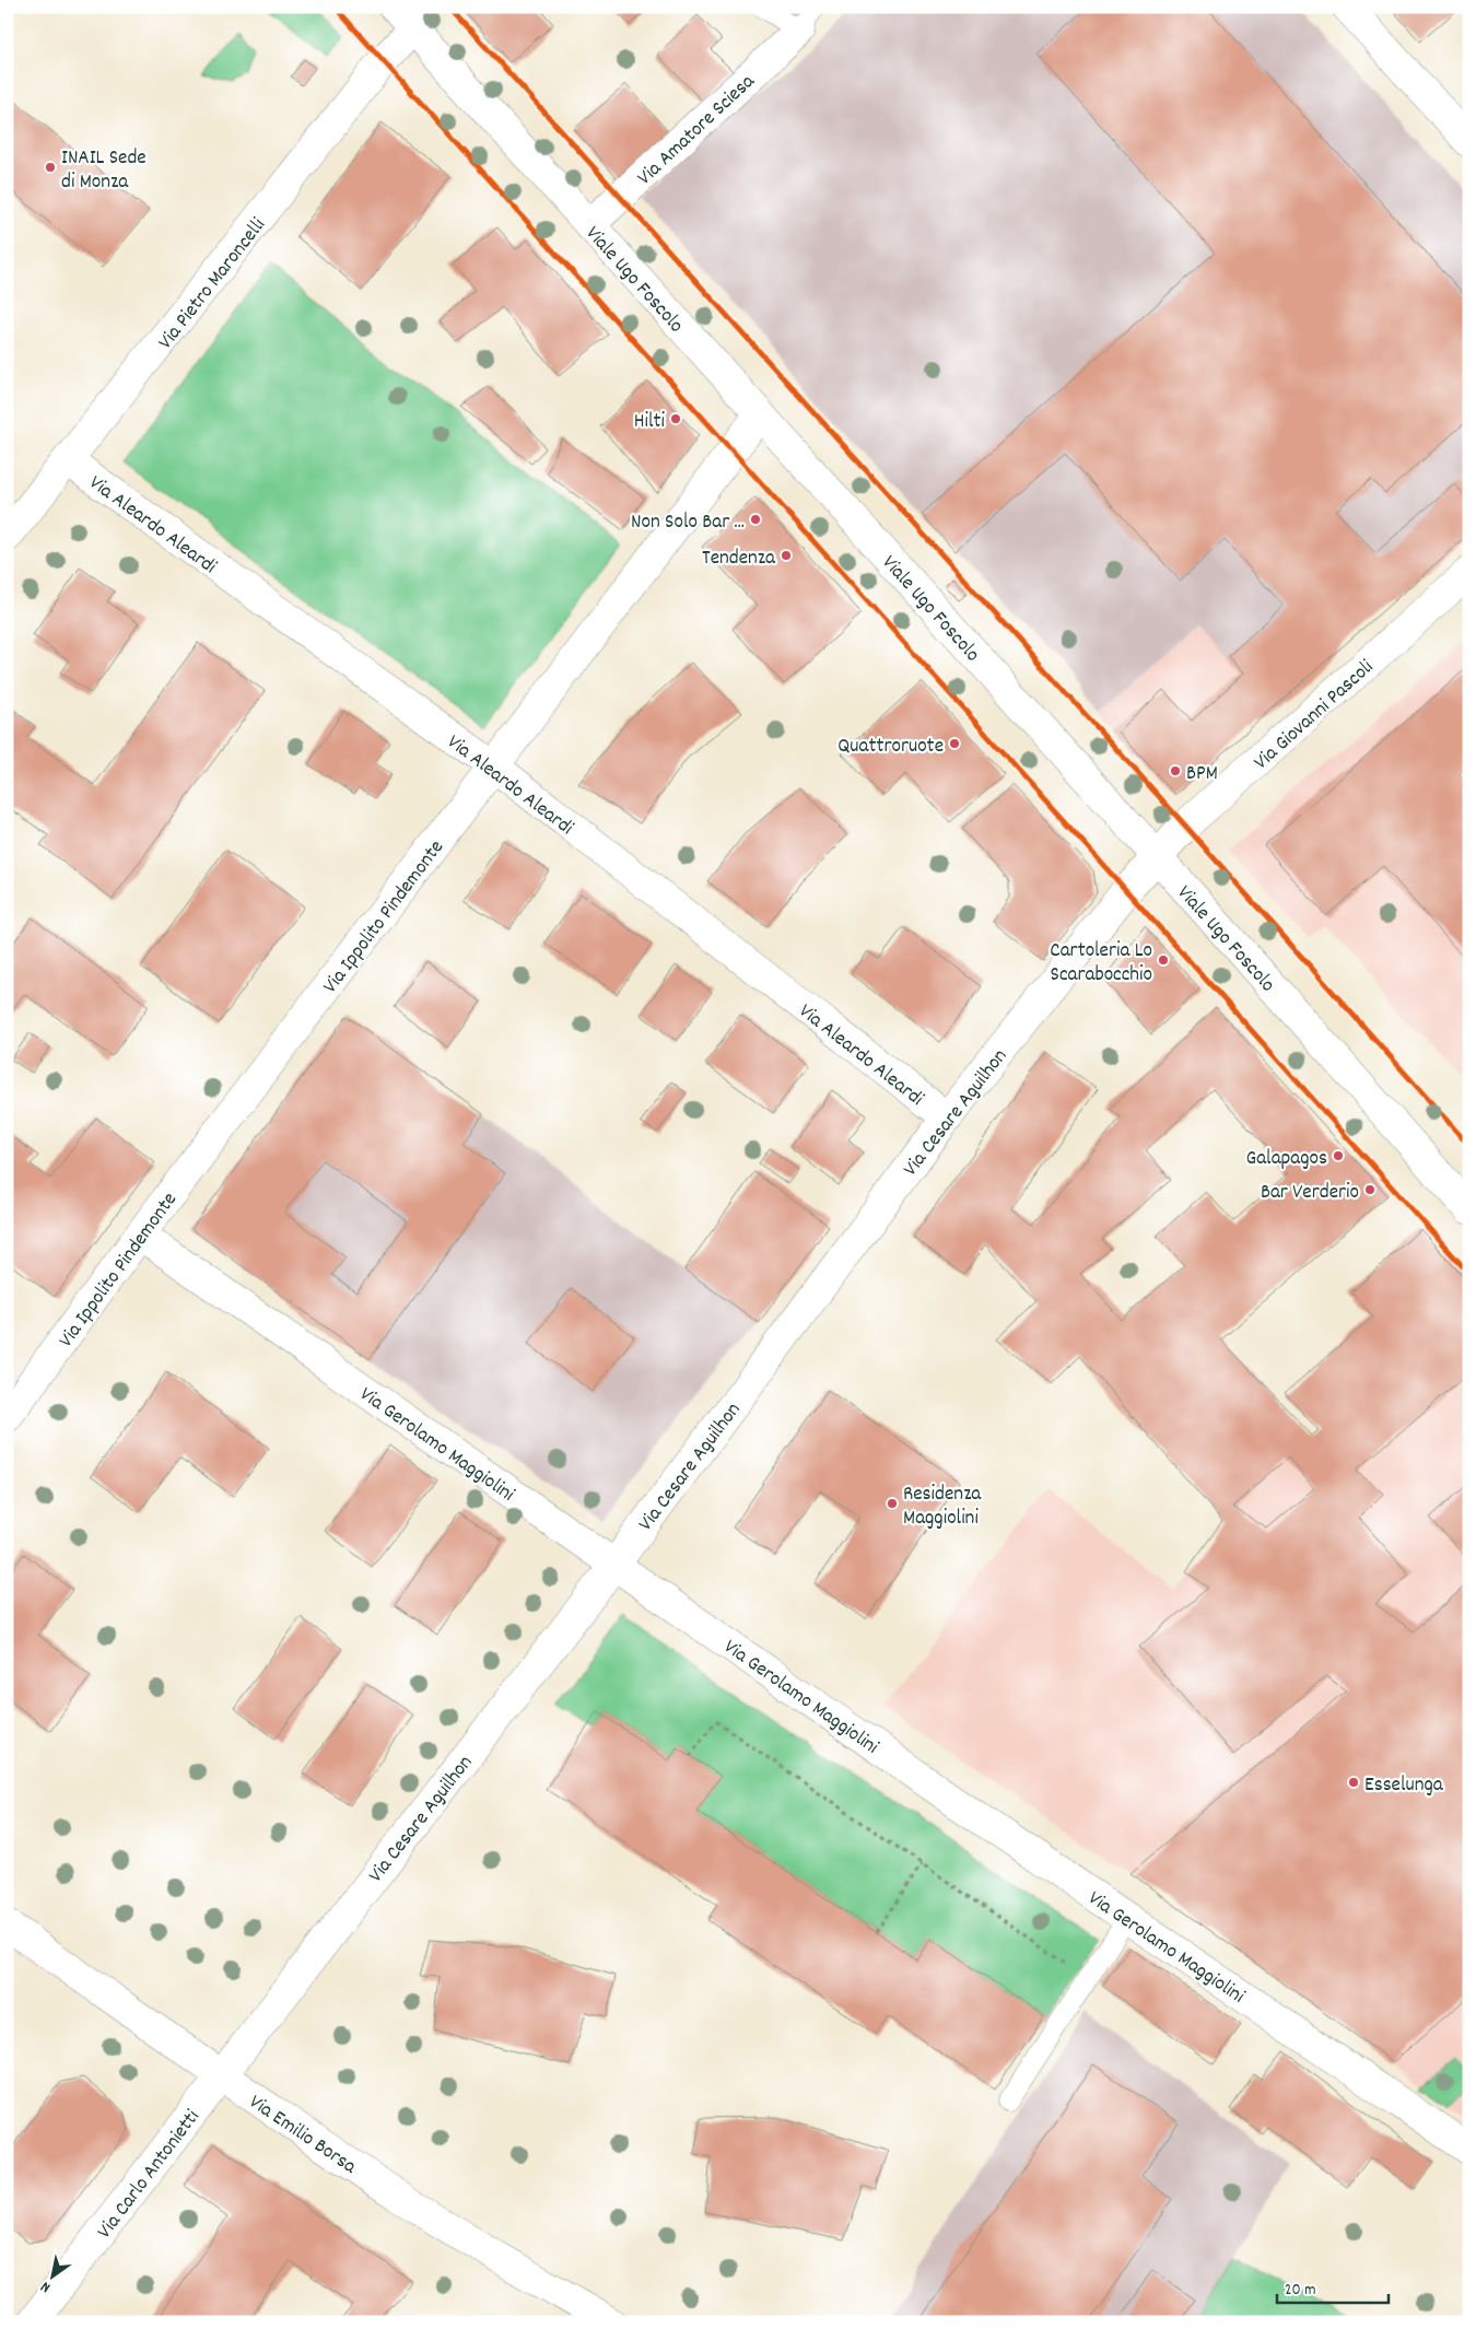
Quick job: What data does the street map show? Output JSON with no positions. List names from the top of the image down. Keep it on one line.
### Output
{"streets":{"street":["Via Amatore Sciesa","Viale Ugo Foscolo","Via Pietro Maroncelli","Via Aleardo Aleardi","Via Giovanni Pascoli","Via Ippolito Pindemonte","Via Cesare Aguilhon","Via Gerolamo Maggiolini","Via Emilio Borsa","Via Carlo Antonietti"]},"crossings":[["Via Amatore Sciesa","Viale Ugo Foscolo"],["Viale Ugo Foscolo","Via Pietro Maroncelli"],["Viale Ugo Foscolo","Via Giovanni Pascoli"],["Viale Ugo Foscolo","Via Ippolito Pindemonte"],["Viale Ugo Foscolo","Via Cesare Aguilhon"],["Via Pietro Maroncelli","Via Aleardo Aleardi"],["Via Aleardo Aleardi","Via Ippolito Pindemonte"],["Via Aleardo Aleardi","Via Cesare Aguilhon"],["Via Giovanni Pascoli","Via Cesare Aguilhon"],["Via Ippolito Pindemonte","Via Gerolamo Maggiolini"],["Via Cesare Aguilhon","Via Gerolamo Maggiolini"],["Via Cesare Aguilhon","Via Emilio Borsa"],["Via Cesare Aguilhon","Via Carlo Antonietti"],["Via Emilio Borsa","Via Carlo Antonietti"]],"places":["INAIL Sede di Monza","Hilti","Non Solo Bar ...","Tendenza","Quattroruote","BPM","Cartoleria Lo Scarabocchio","Galapagos","Bar Verderio","Residenza Maggiolini","Esselunga"],"scale_bar":"20 m","north":"bottom left"}
